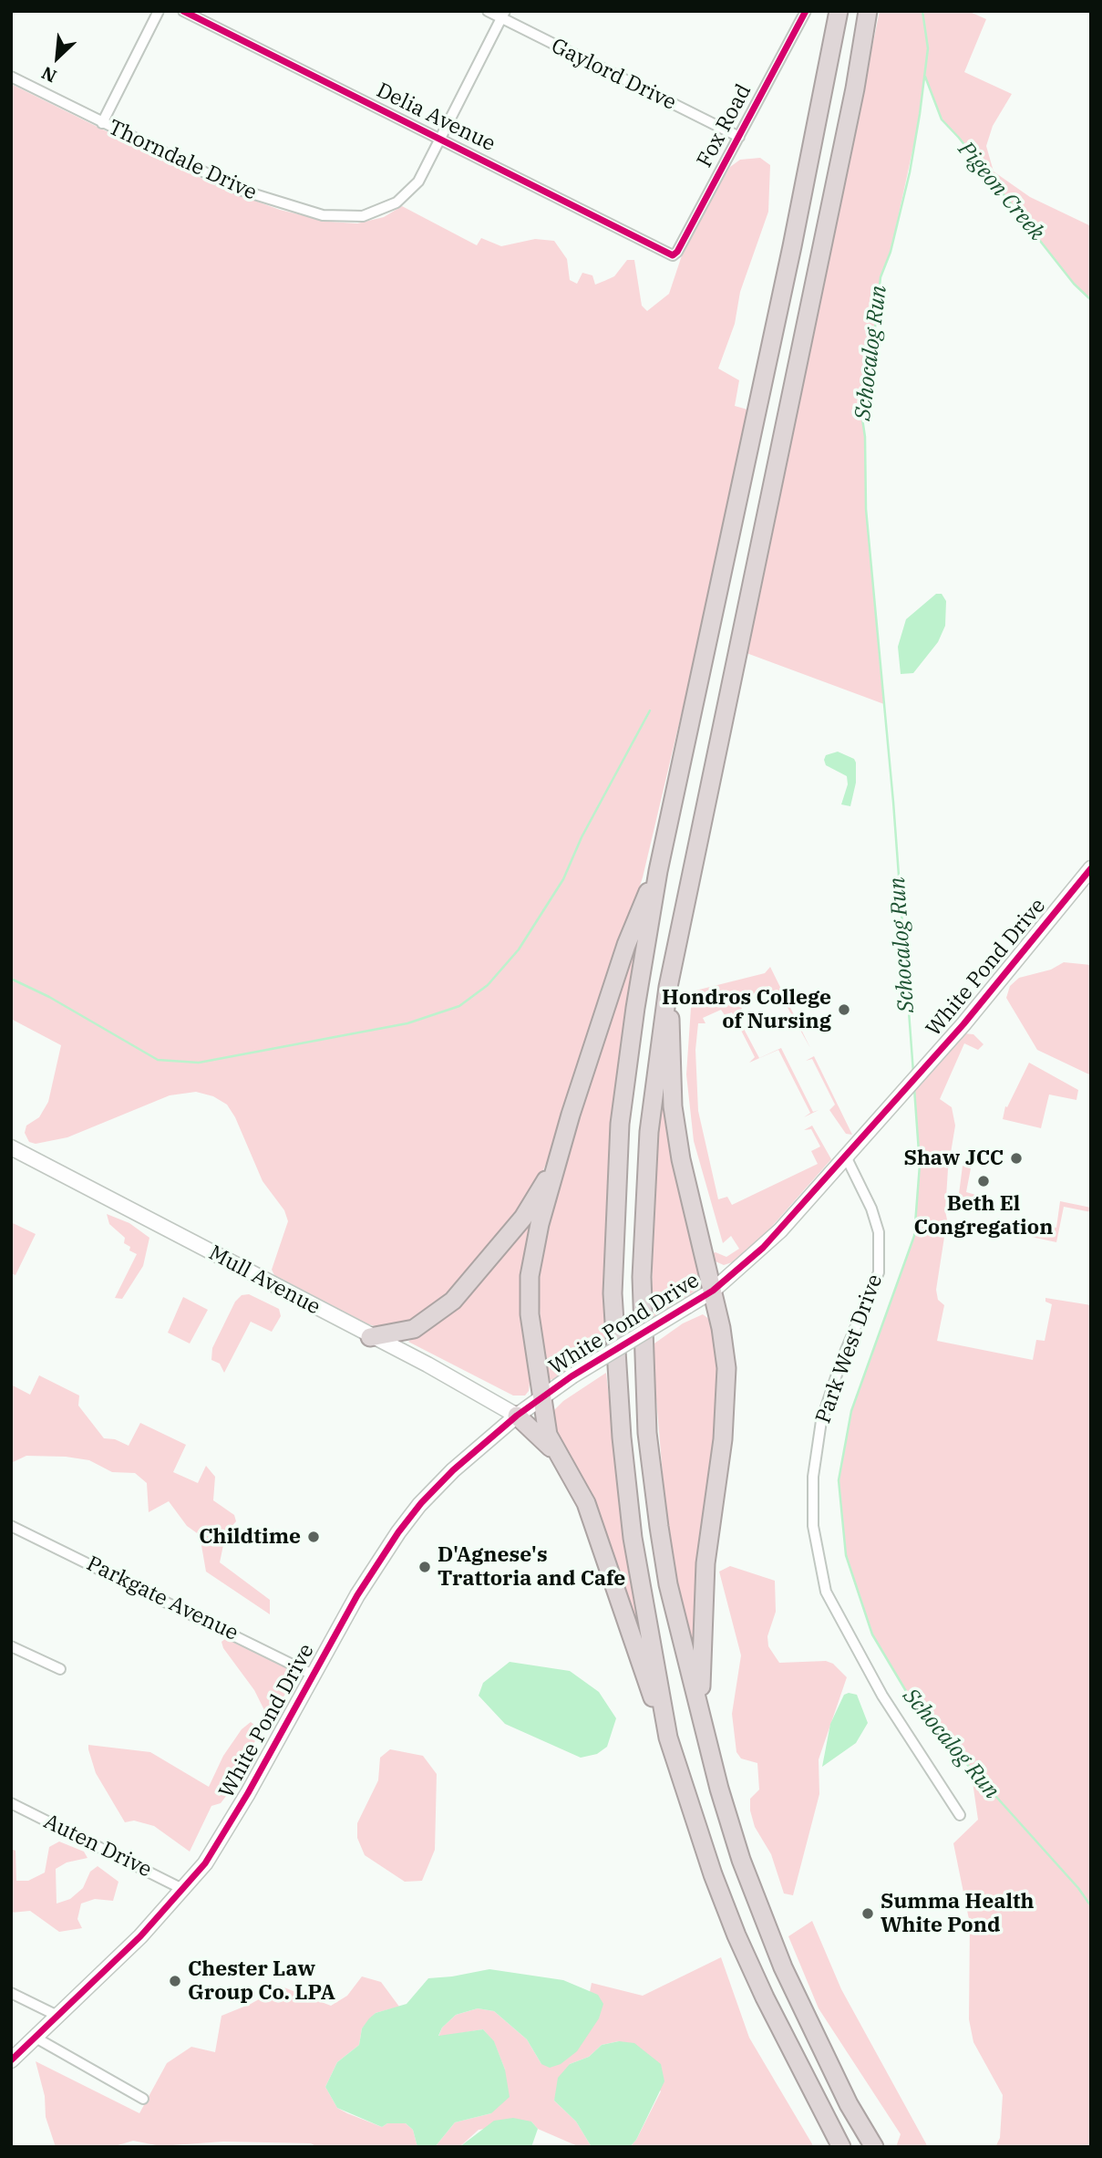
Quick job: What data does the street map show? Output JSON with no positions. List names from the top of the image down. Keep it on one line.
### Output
{"streets":{"street":["Gaylord Drive","Delia Avenue","Fox Road","Thorndale Drive","White Pond Drive","Mull Avenue","Park West Drive","Parkgate Avenue","Auten Drive"]},"crossings":[["Gaylord Drive","Fox Road"],["Gaylord Drive","Thorndale Drive"],["Delia Avenue","Fox Road"],["Delia Avenue","Thorndale Drive"],["White Pond Drive","Mull Avenue"],["White Pond Drive","Park West Drive"],["White Pond Drive","Parkgate Avenue"],["White Pond Drive","Auten Drive"]],"water":["Pigeon Creek","Schocalog Run"],"places":["Hondros College of Nursing","Shaw JCC","Beth El Congregation","Childtime","D'Agnese's Trattoria and Cafe","Summa Health White Pond","Chester Law Group Co. LPA"],"north":"bottom left"}
